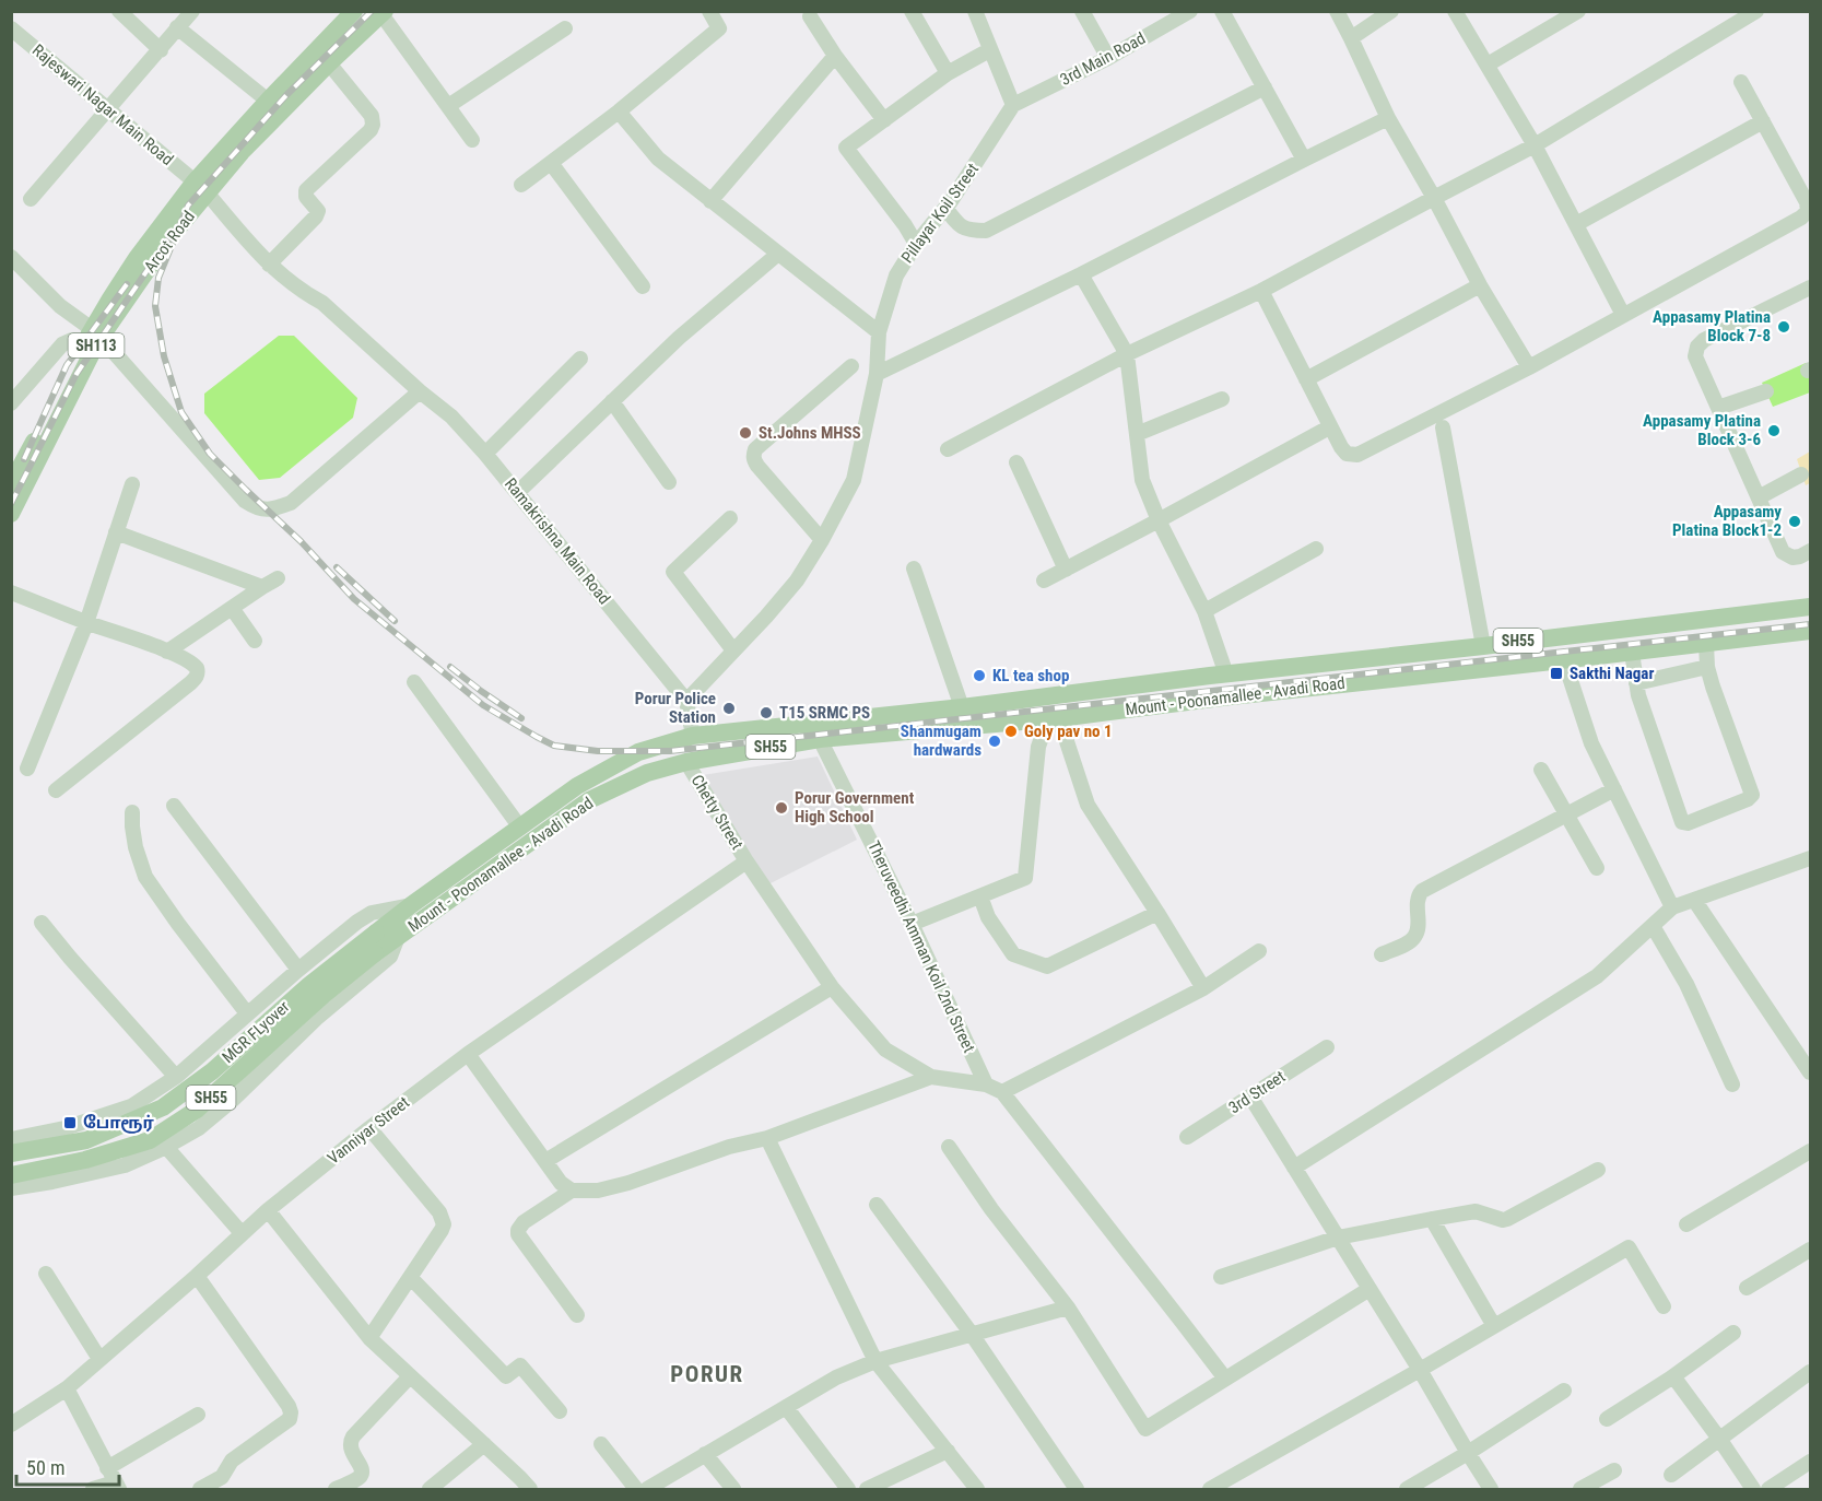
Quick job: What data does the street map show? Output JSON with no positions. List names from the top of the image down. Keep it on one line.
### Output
{"streets":{"main road":["Arcot Road","SH113","SH55","Mount - Poonamallee - Avadi Road","MGR FLyover"],"street":["3rd Main Road","Rajeswari Nagar Main Road","Pillayar Koil Street","Ramakrishna Main Road","Chetty Street","Theruveedhi Amman Koil 2nd Street","3rd Street","Vanniyar Street"]},"crossings":[["3rd Main Road","Pillayar Koil Street"],["Rajeswari Nagar Main Road","Arcot Road"],["Rajeswari Nagar Main Road","Ramakrishna Main Road"],["Pillayar Koil Street","Ramakrishna Main Road"],["Mount - Poonamallee - Avadi Road","Chetty Street"],["Mount - Poonamallee - Avadi Road","Theruveedhi Amman Koil 2nd Street"],["Mount - Poonamallee - Avadi Road","MGR FLyover"],["Chetty Street","Vanniyar Street"]],"districts":["PORUR"],"places":{"other":["Appasamy Platina Block 7-8","Appasamy Platina Block 3-6","St.Johns MHSS","Appasamy Platina Block1-2","KL tea shop","Porur Police Station","T15 SRMC PS","Goly pav no 1","Shanmugam hardwards","Porur Government High School"],"transit":["Sakthi Nagar","போரூர்"]},"scale_bar":"50 m"}
